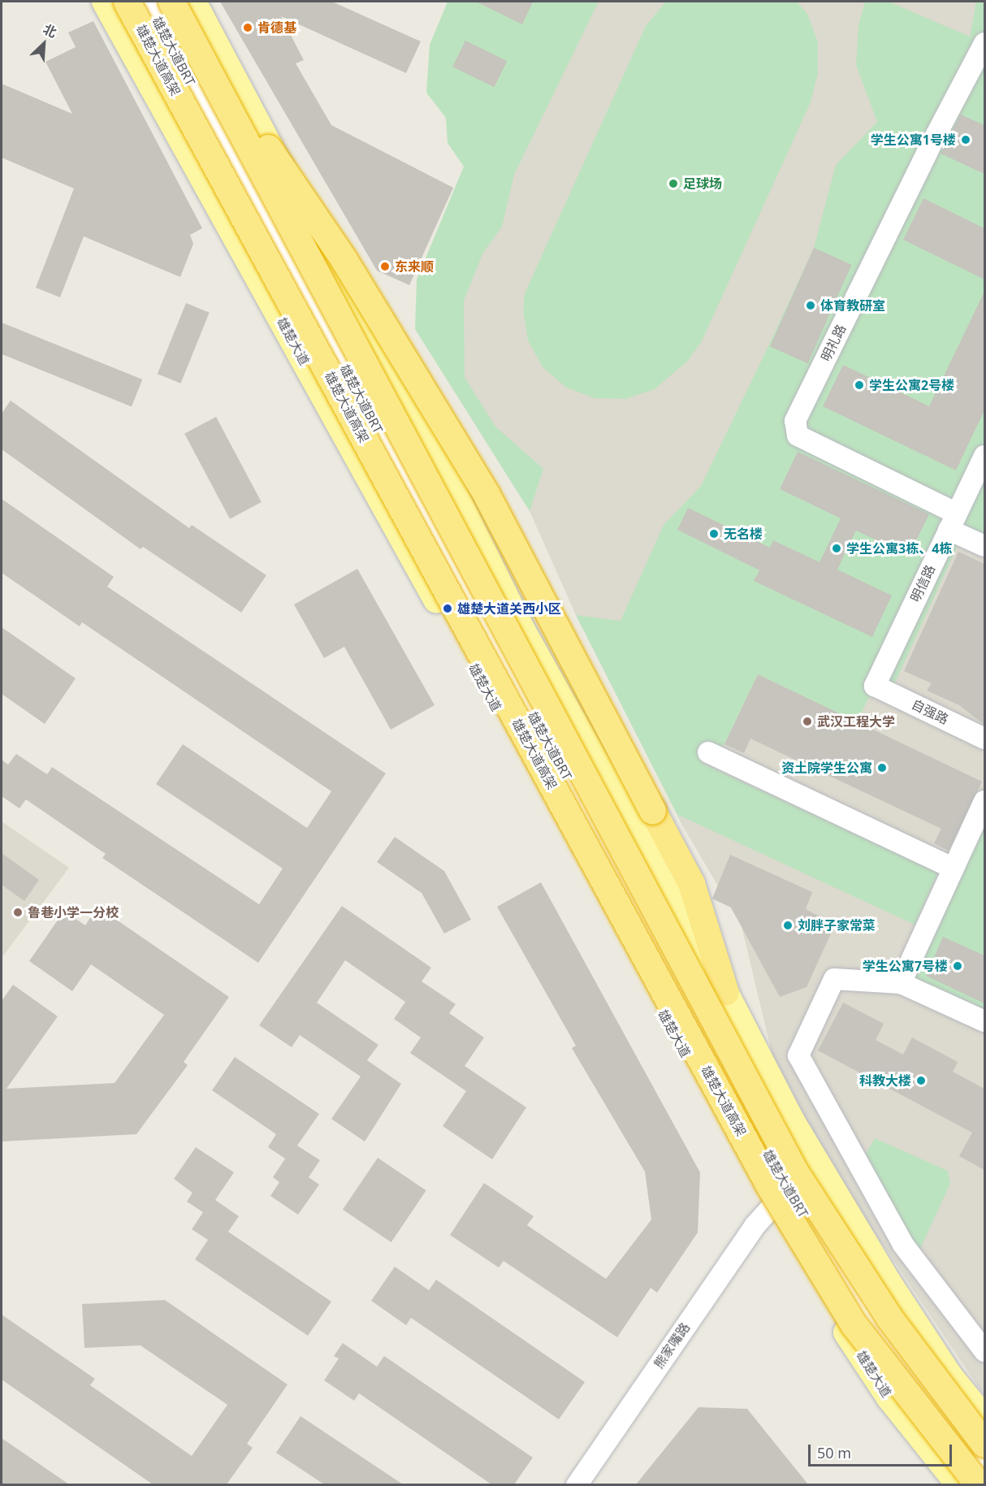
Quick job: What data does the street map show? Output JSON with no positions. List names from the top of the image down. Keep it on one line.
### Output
{"streets":{"highway":["雄楚大道高架"],"main road":["雄楚大道"],"street":["雄楚大道BRT","明礼路","明信路","自强路","熊家嘴路"]},"crossings":[["雄楚大道","熊家嘴路"],["明礼路","明信路"],["明信路","自强路"]],"places":["肯德基","学生公寓1号楼","足球场","东来顺","体育教研室","学生公寓2号楼","无名楼","学生公寓3栋、4栋","雄楚大道关西小区","武汉工程大学","资土院学生公寓","鲁巷小学一分校","刘胖子家常菜","学生公寓7号楼","科教大楼"],"scale_bar":"50 m","north":"top right"}
